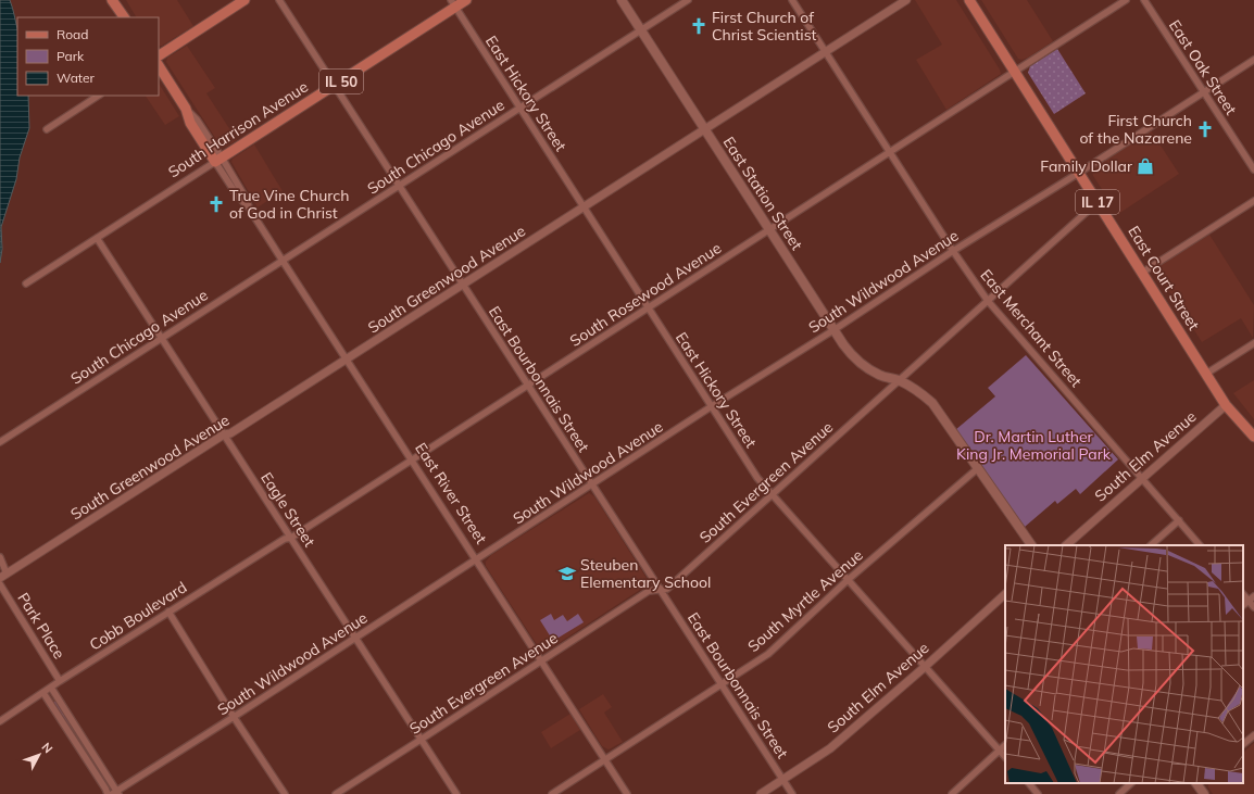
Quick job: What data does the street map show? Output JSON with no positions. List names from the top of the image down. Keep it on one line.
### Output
{"streets":{"main road":["IL 50","South Harrison Avenue","East Station Street","IL 17","East Court Street","East River Street"],"street":["East Oak Street","East Hickory Street","South Chicago Avenue","South Greenwood Avenue","South Wildwood Avenue","South Rosewood Avenue","East Merchant Street","East Bourbonnais Street","South Elm Avenue","South Evergreen Avenue","Eagle Street","South Myrtle Avenue","Cobb Boulevard","Park Place"]},"crossings":[["East Oak Street","South Wildwood Avenue"],["East Hickory Street","South Harrison Avenue"],["East Hickory Street","South Chicago Avenue"],["East Hickory Street","South Greenwood Avenue"],["East Hickory Street","South Wildwood Avenue"],["East Hickory Street","South Rosewood Avenue"],["East Hickory Street","South Elm Avenue"],["East Hickory Street","South Evergreen Avenue"],["East Hickory Street","South Myrtle Avenue"],["South Harrison Avenue","East Bourbonnais Street"],["South Harrison Avenue","East River Street"],["South Harrison Avenue","Eagle Street"],["South Chicago Avenue","East Station Street"],["South Chicago Avenue","East Bourbonnais Street"],["South Chicago Avenue","East River Street"],["South Chicago Avenue","Eagle Street"],["East Station Street","South Greenwood Avenue"],["East Station Street","South Wildwood Avenue"],["East Station Street","South Rosewood Avenue"],["East Station Street","South Evergreen Avenue"],["East Station Street","South Myrtle Avenue"],["East Court Street","South Wildwood Avenue"],["East Court Street","South Rosewood Avenue"],["East Court Street","South Elm Avenue"],["East Court Street","South Evergreen Avenue"],["South Greenwood Avenue","East Merchant Street"],["South Greenwood Avenue","East Bourbonnais Street"],["South Greenwood Avenue","East River Street"],["South Greenwood Avenue","Eagle Street"],["South Wildwood Avenue","East Merchant Street"],["South Wildwood Avenue","East Bourbonnais Street"],["South Wildwood Avenue","East River Street"],["South Wildwood Avenue","Eagle Street"],["South Rosewood Avenue","East Merchant Street"],["South Rosewood Avenue","East Bourbonnais Street"],["South Rosewood Avenue","East River Street"],["South Rosewood Avenue","Eagle Street"],["South Rosewood Avenue","Cobb Boulevard"],["East Merchant Street","South Elm Avenue"],["East Merchant Street","South Evergreen Avenue"],["East Bourbonnais Street","South Elm Avenue"],["East Bourbonnais Street","South Evergreen Avenue"],["East Bourbonnais Street","South Myrtle Avenue"],["South Evergreen Avenue","East River Street"],["South Evergreen Avenue","Eagle Street"],["East River Street","South Myrtle Avenue"],["Eagle Street","Cobb Boulevard"],["Cobb Boulevard","Park Place"]],"parks":["Dr. Martin Luther King Jr. Memorial Park"],"places":{"church":["First Church of Christ Scientist","First Church of the Nazarene","True Vine Church of God in Christ"],"shop":["Family Dollar"],"school or university":["Steuben Elementary School"]},"legend":["Road","Park","Water"],"north":"top right"}
